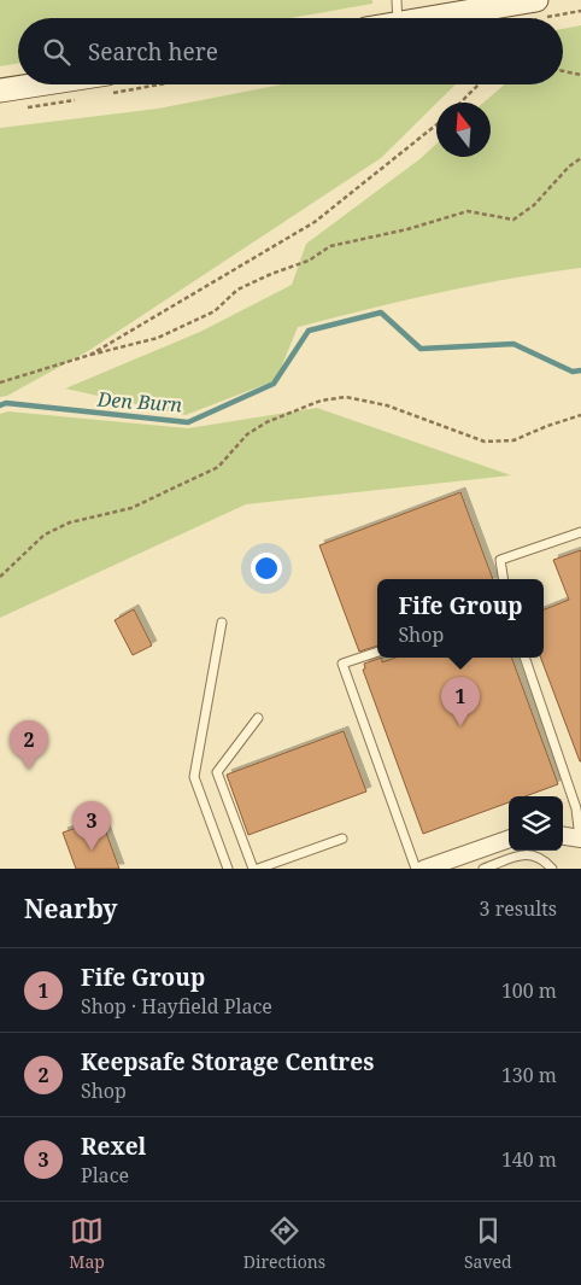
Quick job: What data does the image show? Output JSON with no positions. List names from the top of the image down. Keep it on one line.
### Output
{"water":["Den Burn"],"north":"top","page":{"search":"Search here","popup":["Fife Group","Shop"],"pins":["1","2","3"],"heading":["Nearby","3 results"],"list":[{"mark":"1","name":"Fife Group","note":"Shop · Hayfield Place","value":"100 m"},{"mark":"2","name":"Keepsafe Storage Centres","note":"Shop","value":"130 m"},{"mark":"3","name":"Rexel","note":"Place","value":"140 m"}],"nav":["Map","Directions","Saved"]}}
